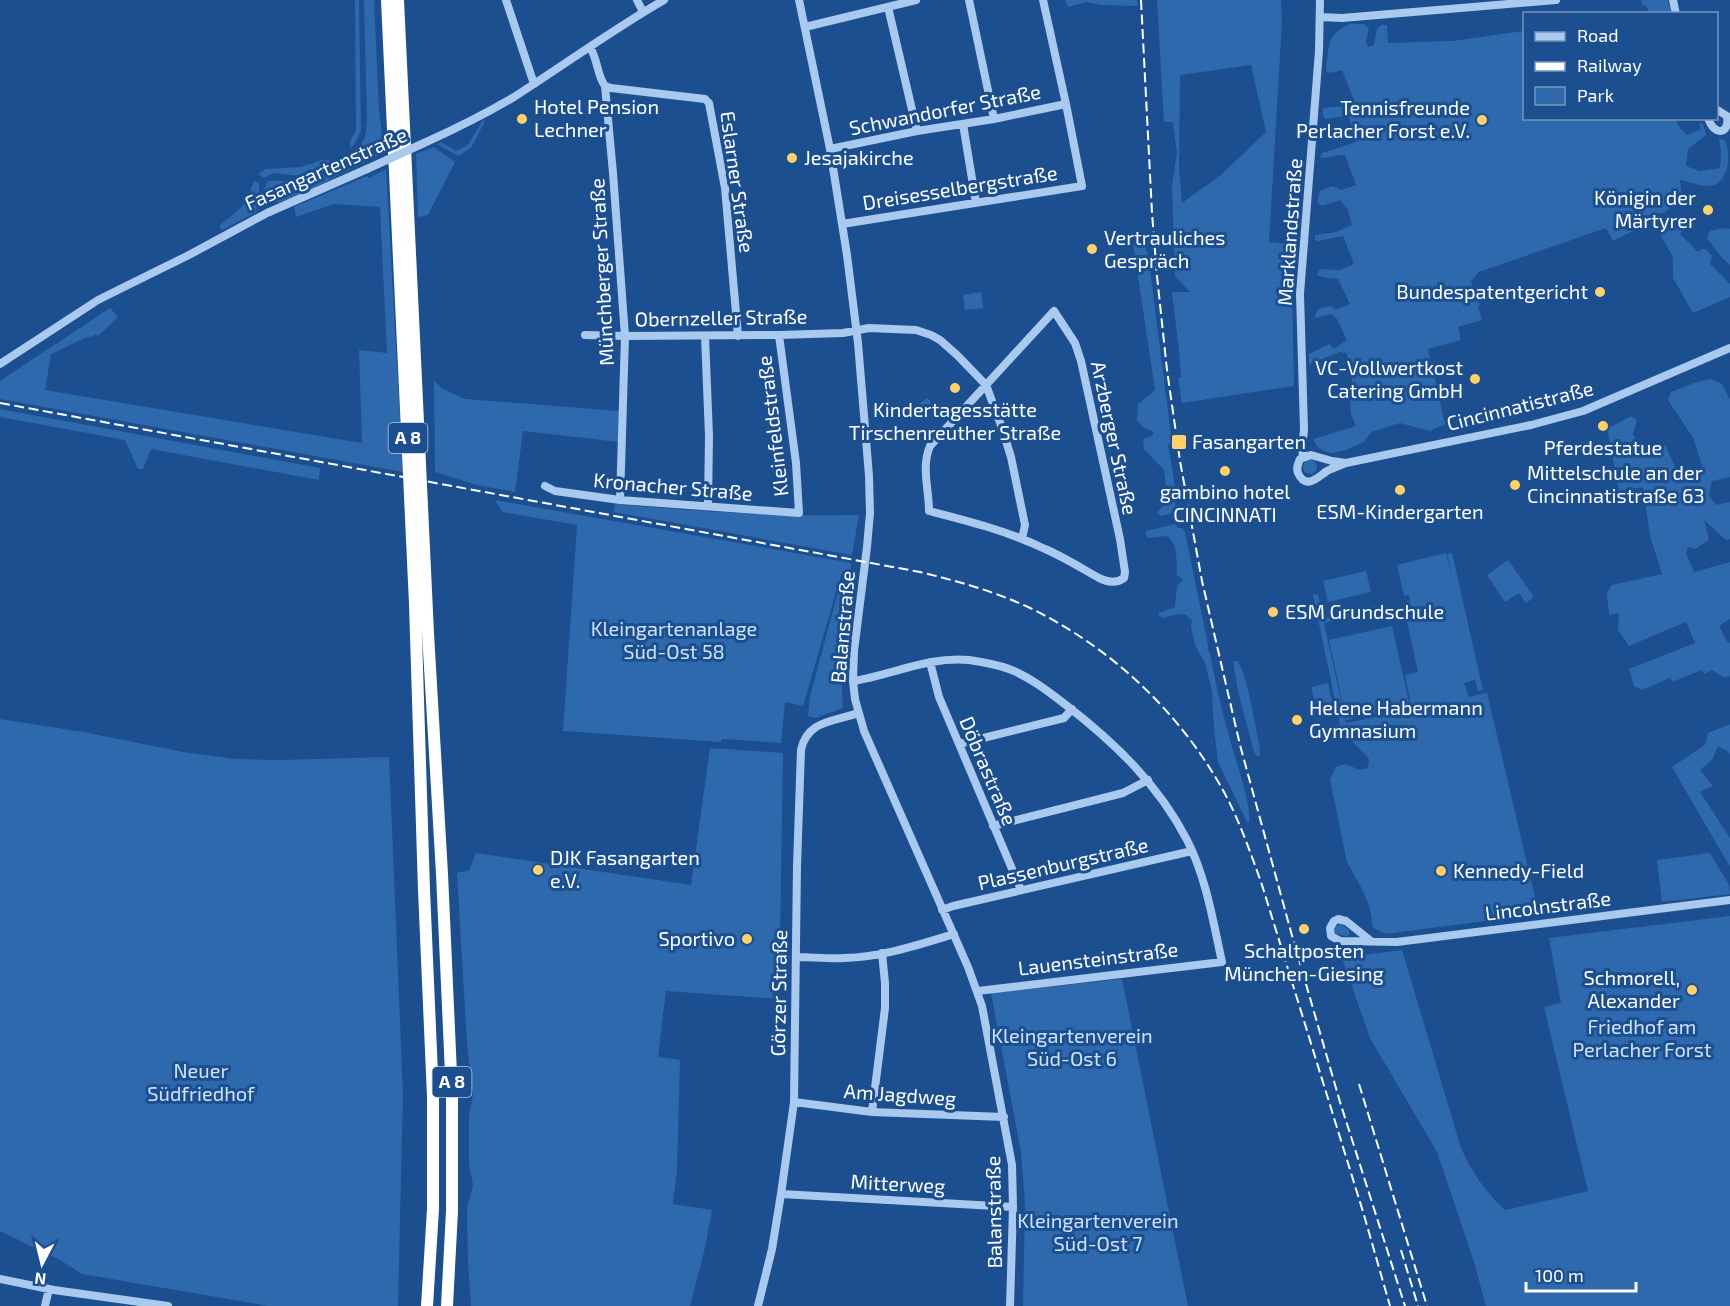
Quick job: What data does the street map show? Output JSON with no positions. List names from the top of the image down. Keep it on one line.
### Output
{"streets":{"highway":["A 8"],"street":["Schwandorfer Straße","Fasangartenstraße","Eslarner Straße","Dreisesselbergstraße","Marklandstraße","Münchberger Straße","Obernzeller Straße","Cincinnatistraße","Kleinfeldstraße","Arzberger Straße","Kronacher Straße","Balanstraße","Döbrastraße","Plassenburgstraße","Lincolnstraße","Lauensteinstraße","Görzer Straße","Am Jagdweg","Mitterweg"]},"crossings":[["Schwandorfer Straße","Dreisesselbergstraße"],["Schwandorfer Straße","Balanstraße"],["Fasangartenstraße","Münchberger Straße"],["Eslarner Straße","Münchberger Straße"],["Eslarner Straße","Obernzeller Straße"],["Dreisesselbergstraße","Balanstraße"],["Marklandstraße","Cincinnatistraße"],["Münchberger Straße","Obernzeller Straße"],["Münchberger Straße","Kronacher Straße"],["Obernzeller Straße","Kleinfeldstraße"],["Obernzeller Straße","Arzberger Straße"],["Obernzeller Straße","Balanstraße"],["Kleinfeldstraße","Kronacher Straße"],["Balanstraße","Plassenburgstraße"],["Balanstraße","Lauensteinstraße"],["Balanstraße","Görzer Straße"],["Balanstraße","Am Jagdweg"],["Balanstraße","Mitterweg"],["Döbrastraße","Plassenburgstraße"],["Plassenburgstraße","Lauensteinstraße"],["Görzer Straße","Am Jagdweg"],["Görzer Straße","Mitterweg"]],"parks":["Kleingartenanlage Süd-Ost 58","Friedhof am Perlacher Forst","Kleingartenverein Süd-Ost 6","Neuer Südfriedhof","Kleingartenverein Süd-Ost 7"],"places":{"other":["Hotel Pension Lechner","Tennisfreunde Perlacher Forst e.V.","Jesajakirche","Königin der Märtyrer","Vertrauliches Gespräch","Bundespatentgericht","VC-Vollwertkost Catering GmbH","Kindertagesstätte Tirschenreuther Straße","Pferdestatue","gambino hotel CINCINNATI","Mittelschule an der Cincinnatistraße 63","ESM-Kindergarten","ESM Grundschule","Helene Habermann Gymnasium","DJK Fasangarten e.V.","Kennedy-Field","Schaltposten München-Giesing","Sportivo","Schmorell, Alexander"],"transit":["Fasangarten"]},"legend":["Road","Railway","Park"],"scale_bar":"100 m","north":"bottom"}
